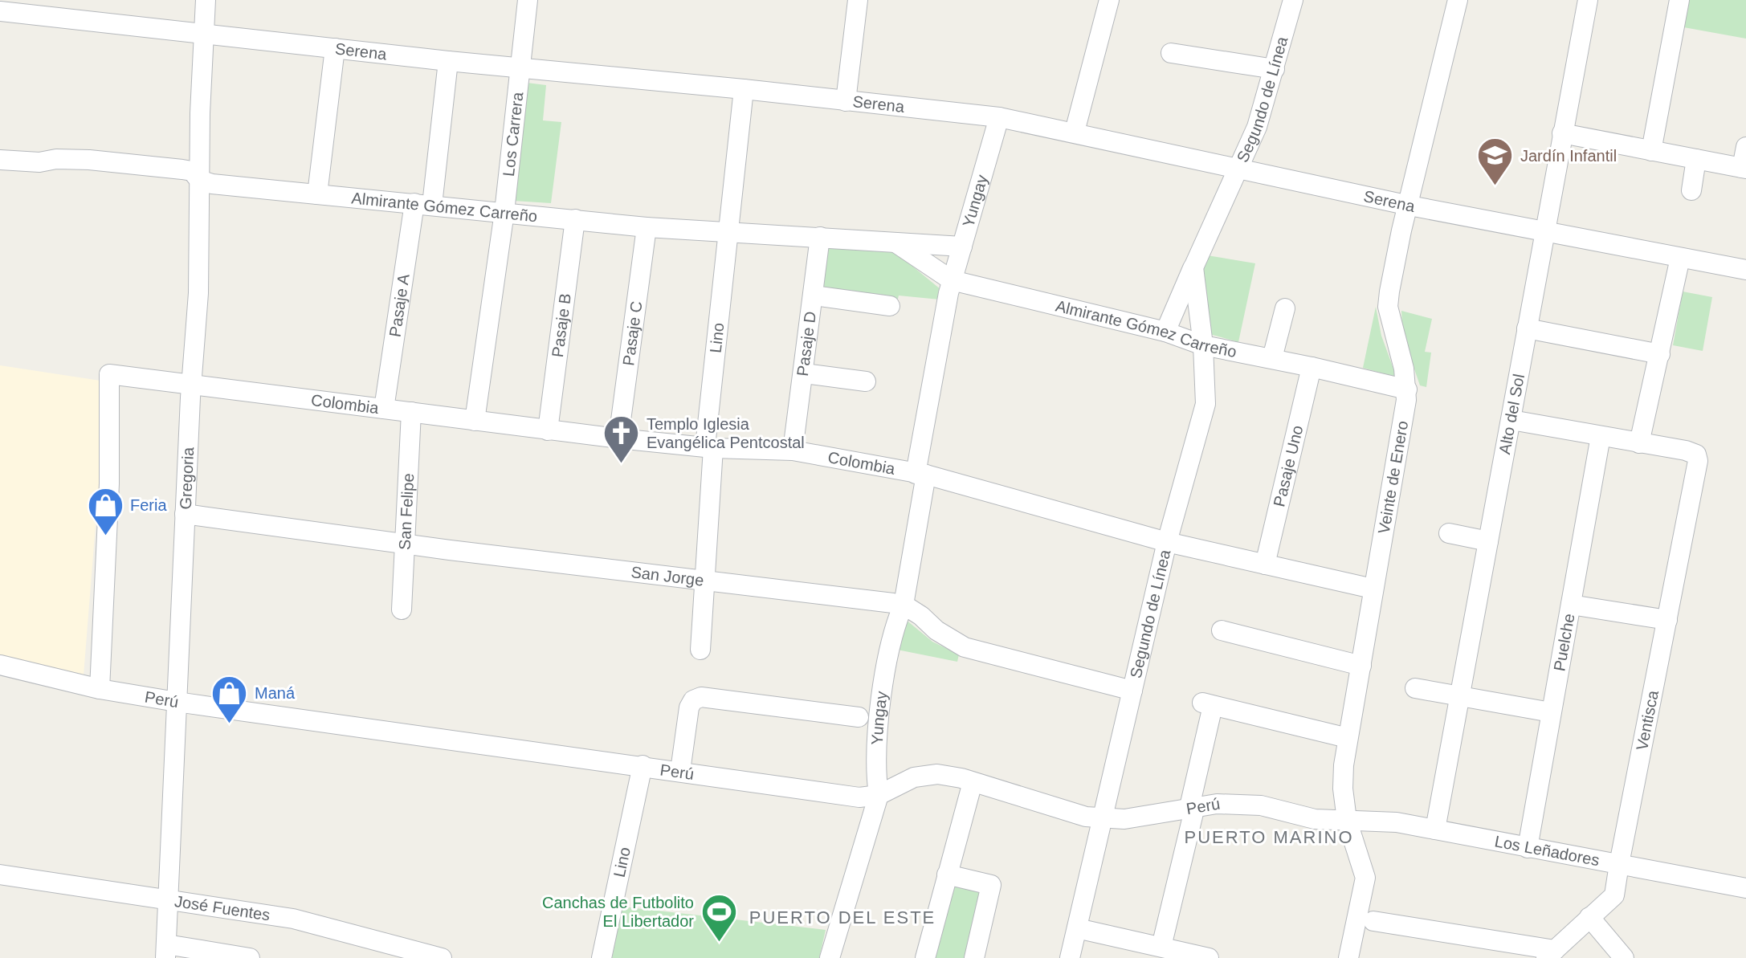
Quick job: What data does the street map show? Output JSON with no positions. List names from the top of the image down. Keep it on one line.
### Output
{"streets":{"street":["Serena","Segundo de Línea","Los Carrera","Yungay","Almirante Gómez Carreño","Pasaje A","Pasaje B","Pasaje C","Lino","Pasaje D","Colombia","Alto del Sol","Pasaje Uno","Veinte de Enero","Gregoria","San Felipe","San Jorge","Puelche","Perú","Ventisca","Los Leñadores","José Fuentes"]},"crossings":[["Serena","Segundo de Línea"],["Serena","Los Carrera"],["Serena","Yungay"],["Serena","Pasaje A"],["Serena","Lino"],["Serena","Alto del Sol"],["Serena","Veinte de Enero"],["Serena","Gregoria"],["Segundo de Línea","Almirante Gómez Carreño"],["Segundo de Línea","Colombia"],["Segundo de Línea","San Jorge"],["Segundo de Línea","Perú"],["Los Carrera","Almirante Gómez Carreño"],["Los Carrera","Colombia"],["Yungay","Almirante Gómez Carreño"],["Yungay","Colombia"],["Yungay","San Jorge"],["Yungay","Perú"],["Almirante Gómez Carreño","Pasaje A"],["Almirante Gómez Carreño","Pasaje B"],["Almirante Gómez Carreño","Pasaje C"],["Almirante Gómez Carreño","Lino"],["Almirante Gómez Carreño","Pasaje D"],["Almirante Gómez Carreño","Pasaje Uno"],["Almirante Gómez Carreño","Veinte de Enero"],["Almirante Gómez Carreño","Gregoria"],["Pasaje A","Colombia"],["Pasaje B","Colombia"],["Pasaje C","Colombia"],["Lino","Colombia"],["Lino","San Jorge"],["Lino","Perú"],["Pasaje D","Colombia"],["Colombia","Pasaje Uno"],["Colombia","Veinte de Enero"],["Colombia","Gregoria"],["Colombia","San Felipe"],["Colombia","Perú"],["Alto del Sol","Los Leñadores"],["Veinte de Enero","Perú"],["Veinte de Enero","Los Leñadores"],["Gregoria","San Jorge"],["Gregoria","Perú"],["Gregoria","José Fuentes"],["San Felipe","San Jorge"],["Puelche","Los Leñadores"],["Perú","Los Leñadores"],["Ventisca","Los Leñadores"]],"districts":["PUERTO MARINO","PUERTO DEL ESTE"],"places":{"school or university":["Jardín Infantil"],"church":["Templo Iglesia Evangélica Pentcostal"],"shop":["Feria","Maná"],"sports":["Canchas de Futbolito El Libertador"]}}
